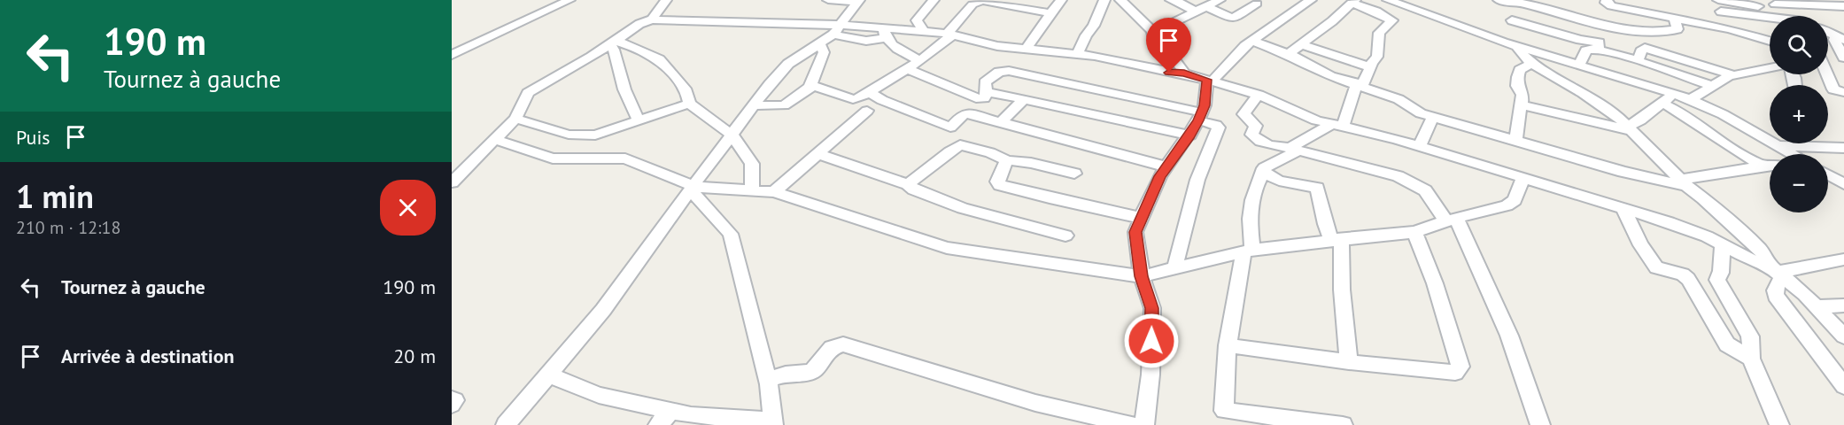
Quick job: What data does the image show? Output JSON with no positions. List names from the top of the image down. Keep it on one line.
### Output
{"page":{"turn":["190 m","Tournez à gauche"],"map_buttons":["+","−"],"then":"Puis","heading":["1 min","210 m · 12:18"],"list":[{"name":"Tournez à gauche","value":"190 m"},{"name":"Arrivée à destination","value":"20 m"}]}}
